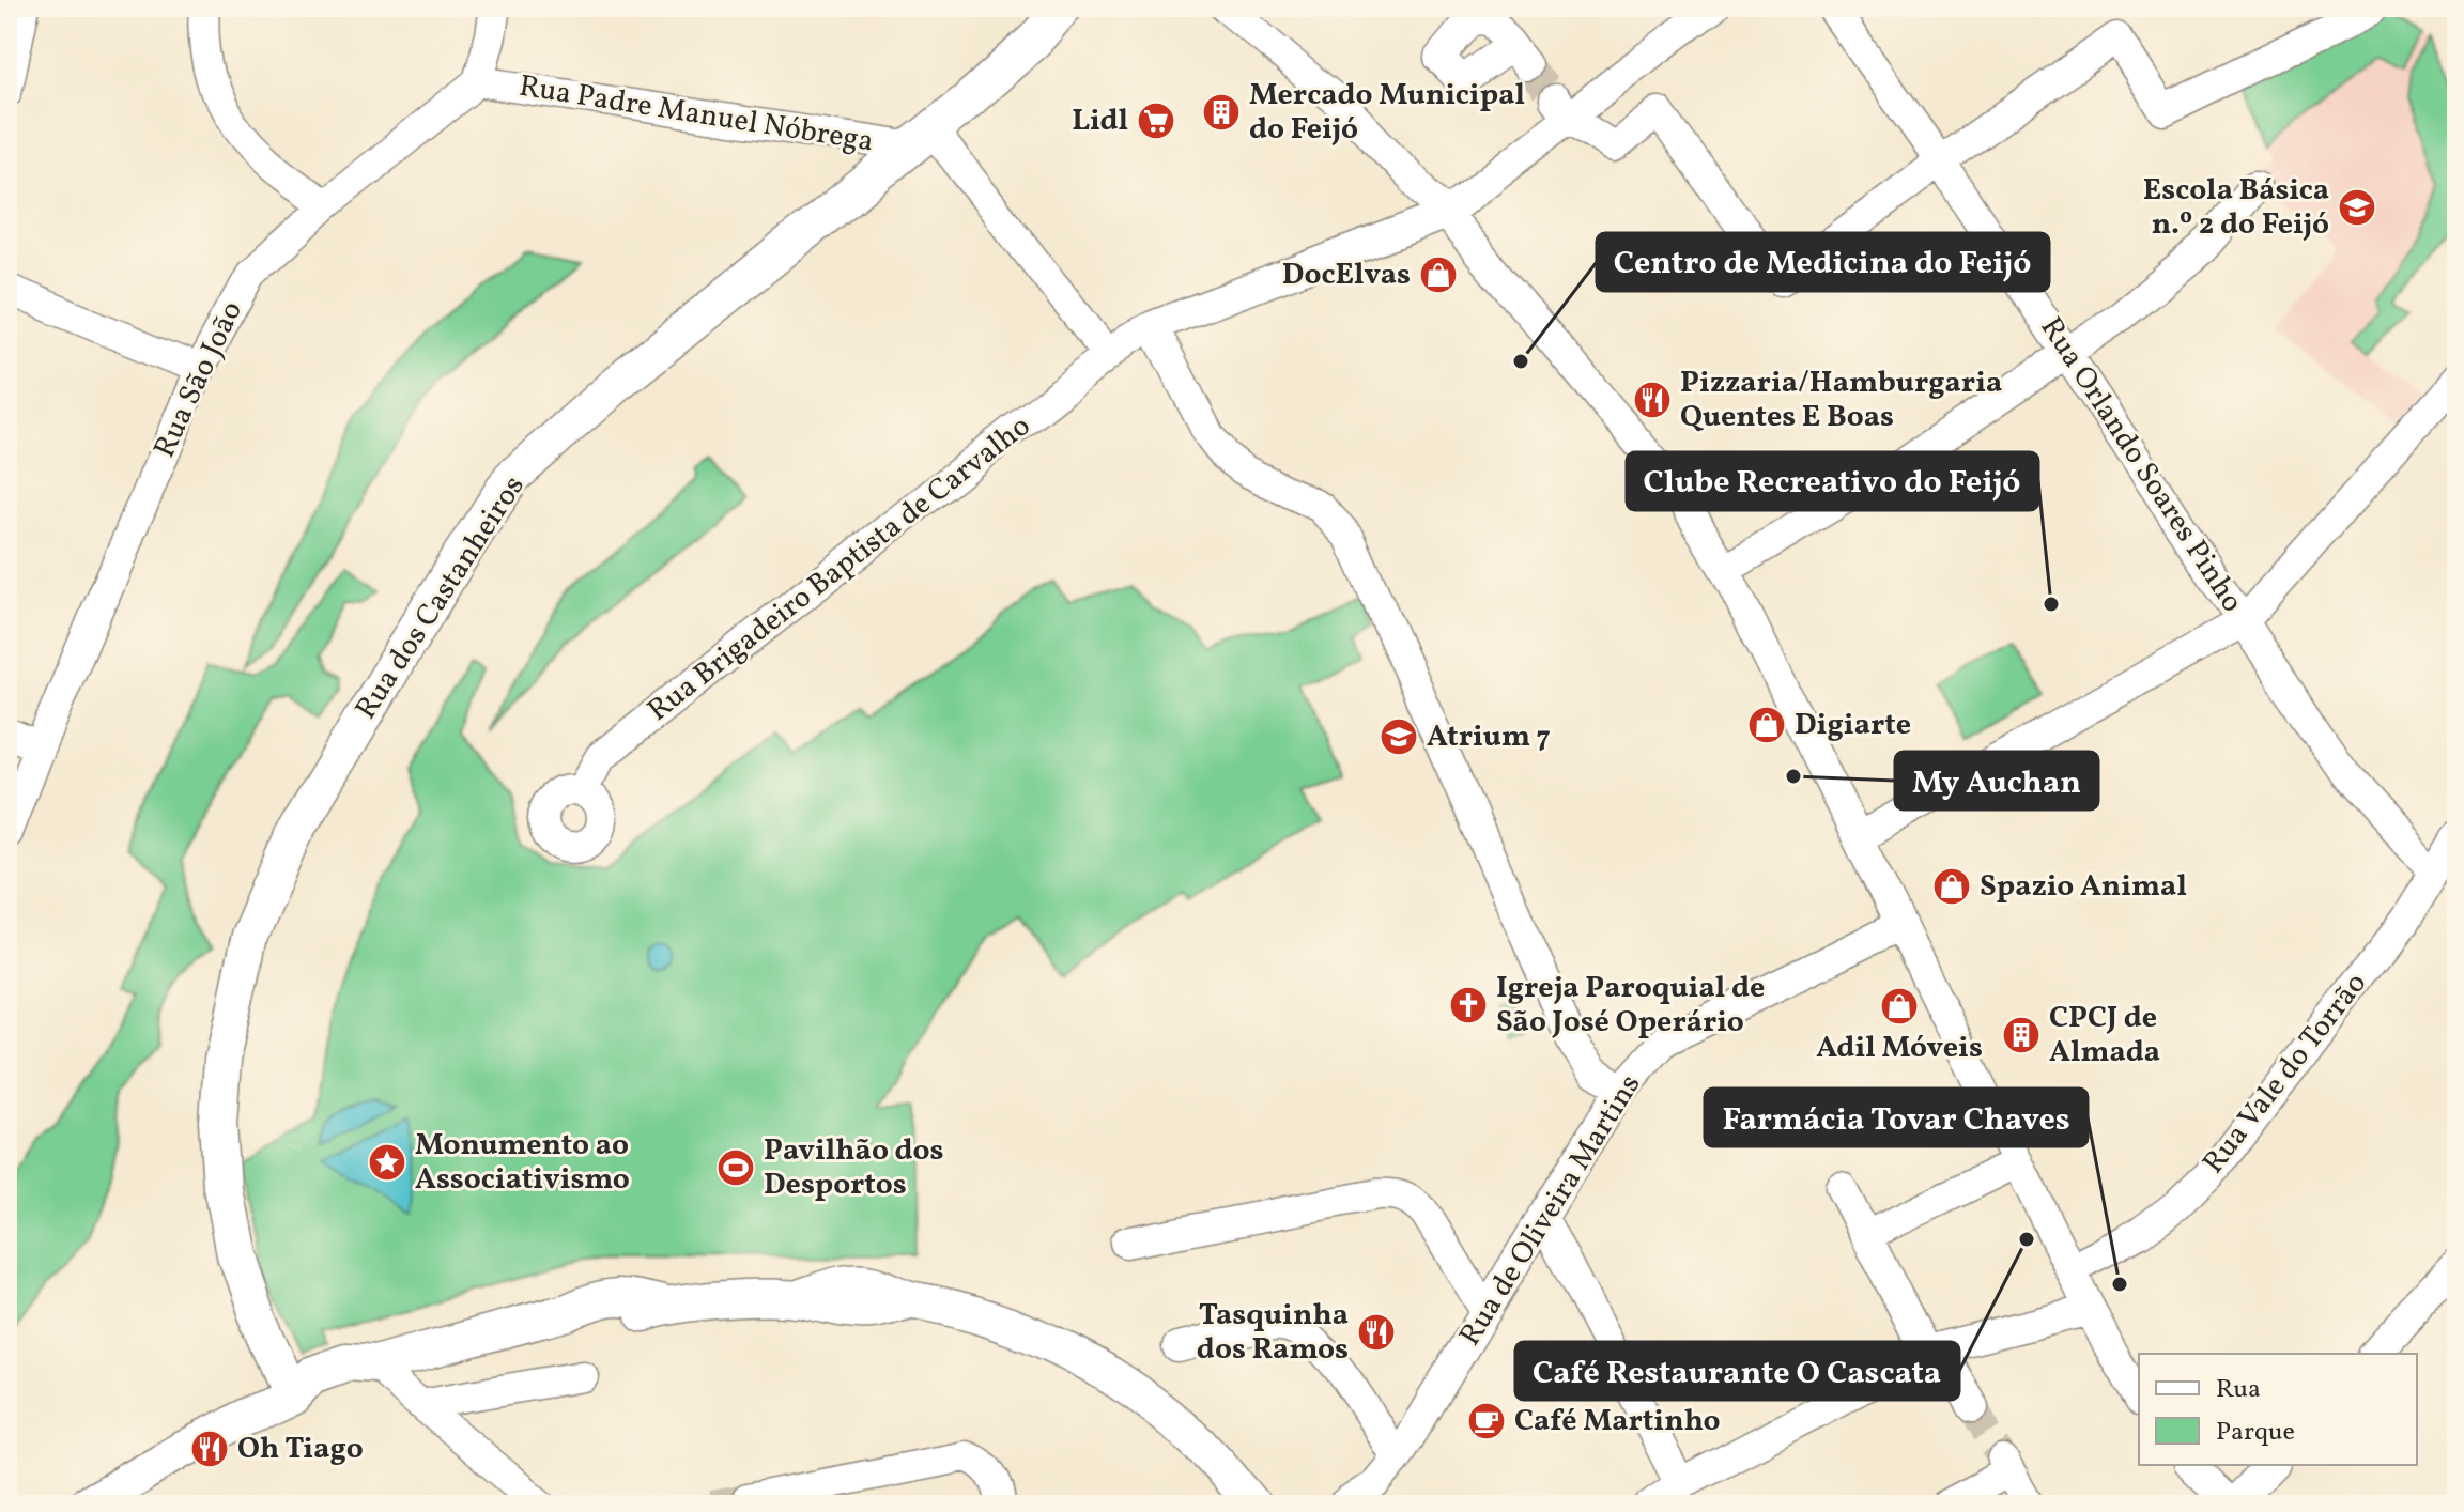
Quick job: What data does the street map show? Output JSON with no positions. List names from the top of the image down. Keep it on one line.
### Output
{"streets":{"street":["Rua Padre Manuel Nóbrega","Rua São João","Rua Orlando Soares Pinho","Rua Brigadeiro Baptista de Carvalho","Rua dos Castanheiros","Rua Vale do Torrão","Rua de Oliveira Martins"]},"crossings":[["Rua Padre Manuel Nóbrega","Rua São João"],["Rua Padre Manuel Nóbrega","Rua dos Castanheiros"],["Rua Orlando Soares Pinho","Rua Vale do Torrão"]],"places":{"building":["Mercado Municipal do Feijó","CPCJ de Almada"],"supermarket":["Lidl"],"school or university":["Escola Básica n.º 2 do Feijó","Atrium 7"],"shop":["DocElvas","Digiarte","Spazio Animal","Adil Móveis"],"other":["Centro de Medicina do Feijó","Clube Recreativo do Feijó","My Auchan","Café Restaurante O Cascata","Farmácia Tovar Chaves"],"restaurant":["Pizzaria/Hamburgaria Quentes E Boas","Tasquinha dos Ramos","Oh Tiago"],"church":["Igreja Paroquial de São José Operário"],"place":["Monumento ao Associativismo"],"sports":["Pavilhão dos Desportos"],"cafe":["Café Martinho"]},"legend":["Rua","Parque"]}
